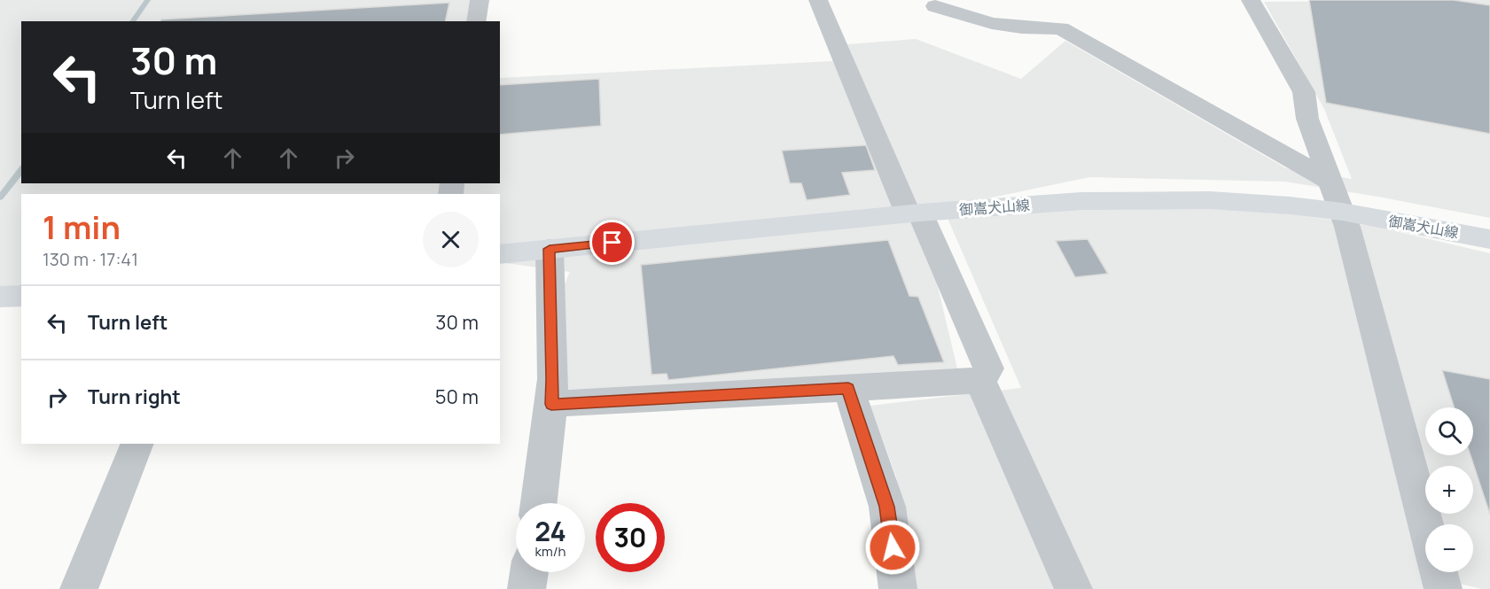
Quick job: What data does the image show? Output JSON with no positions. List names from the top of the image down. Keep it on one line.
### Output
{"streets":{"main road":["御嵩犬山線"]},"page":{"turn":["30 m","Turn left"],"heading":["1 min","130 m · 17:41"],"list":[{"name":"Turn left","value":"30 m"},{"name":"Turn right","value":"50 m"}],"map_buttons":["+","−"],"speed":"24 km/h","limit":"30"}}
